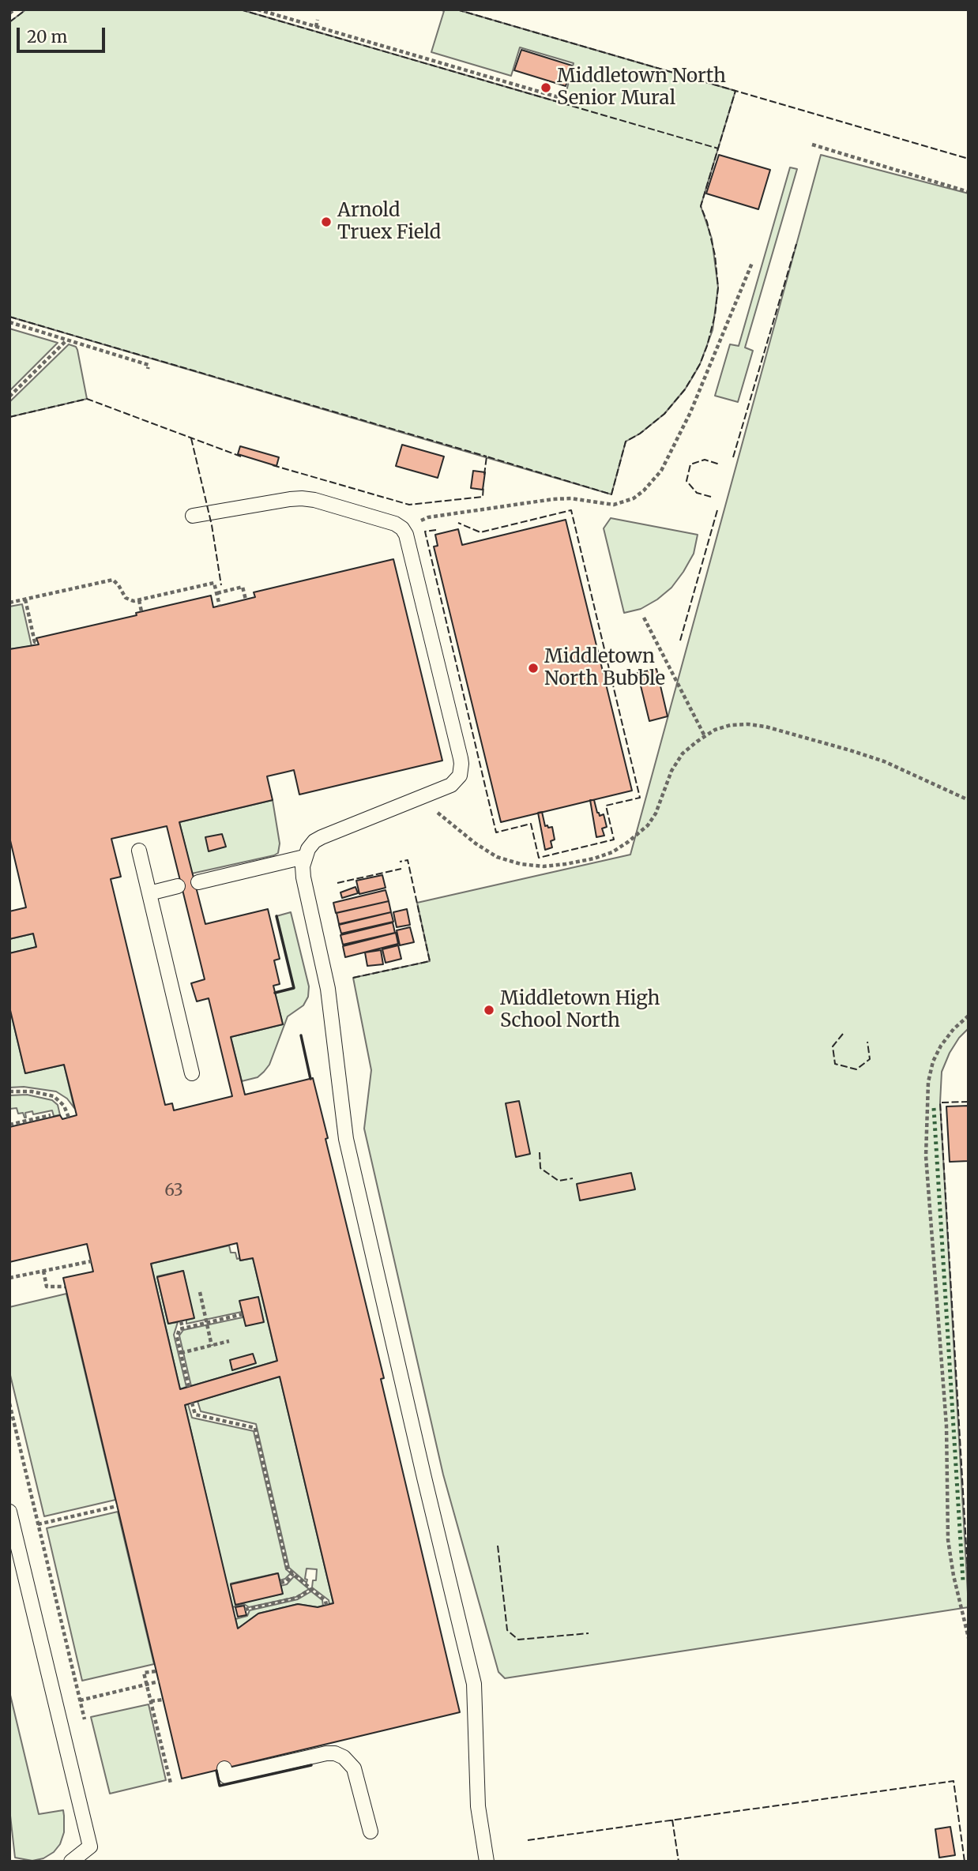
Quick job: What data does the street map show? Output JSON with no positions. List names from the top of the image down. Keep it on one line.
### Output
{"places":["Middletown North Senior Mural","Arnold Truex Field","Middletown North Bubble","Middletown High School North"],"house_numbers":["63"],"scale_bar":"20 m"}
